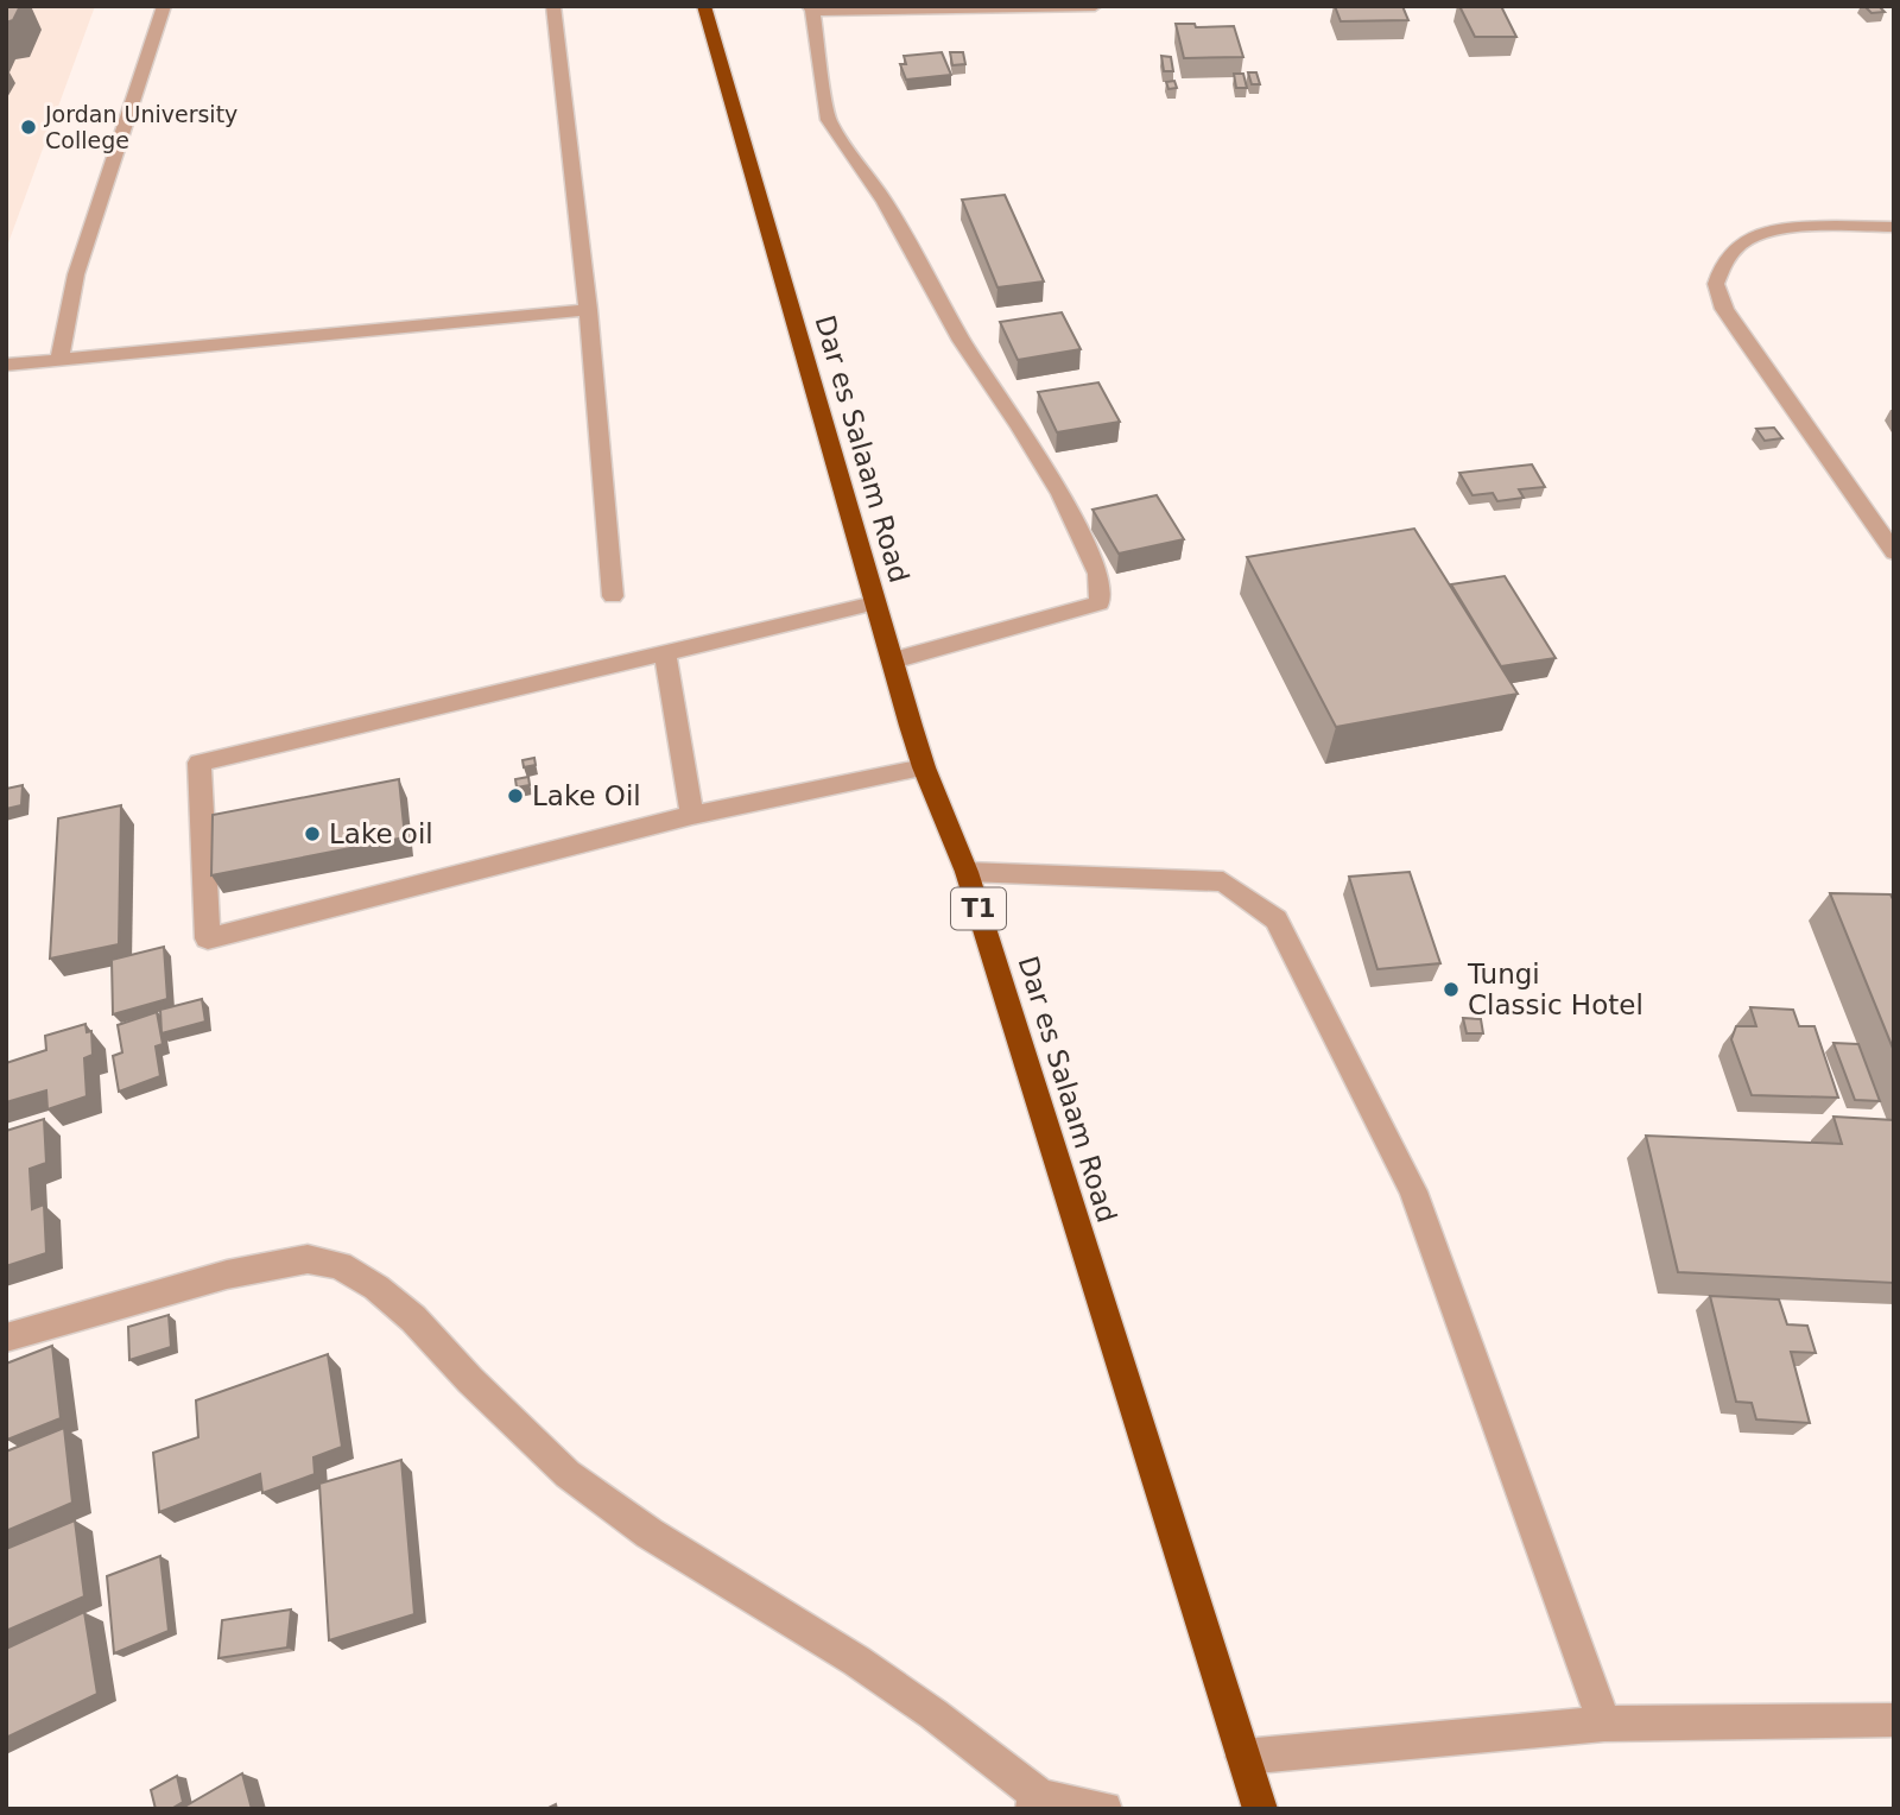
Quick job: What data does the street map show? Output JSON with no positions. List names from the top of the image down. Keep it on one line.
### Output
{"streets":{"highway":["Dar es Salaam Road","T1"]},"places":["Jordan University College","Lake Oil","Lake oil","Tungi Classic Hotel"]}
